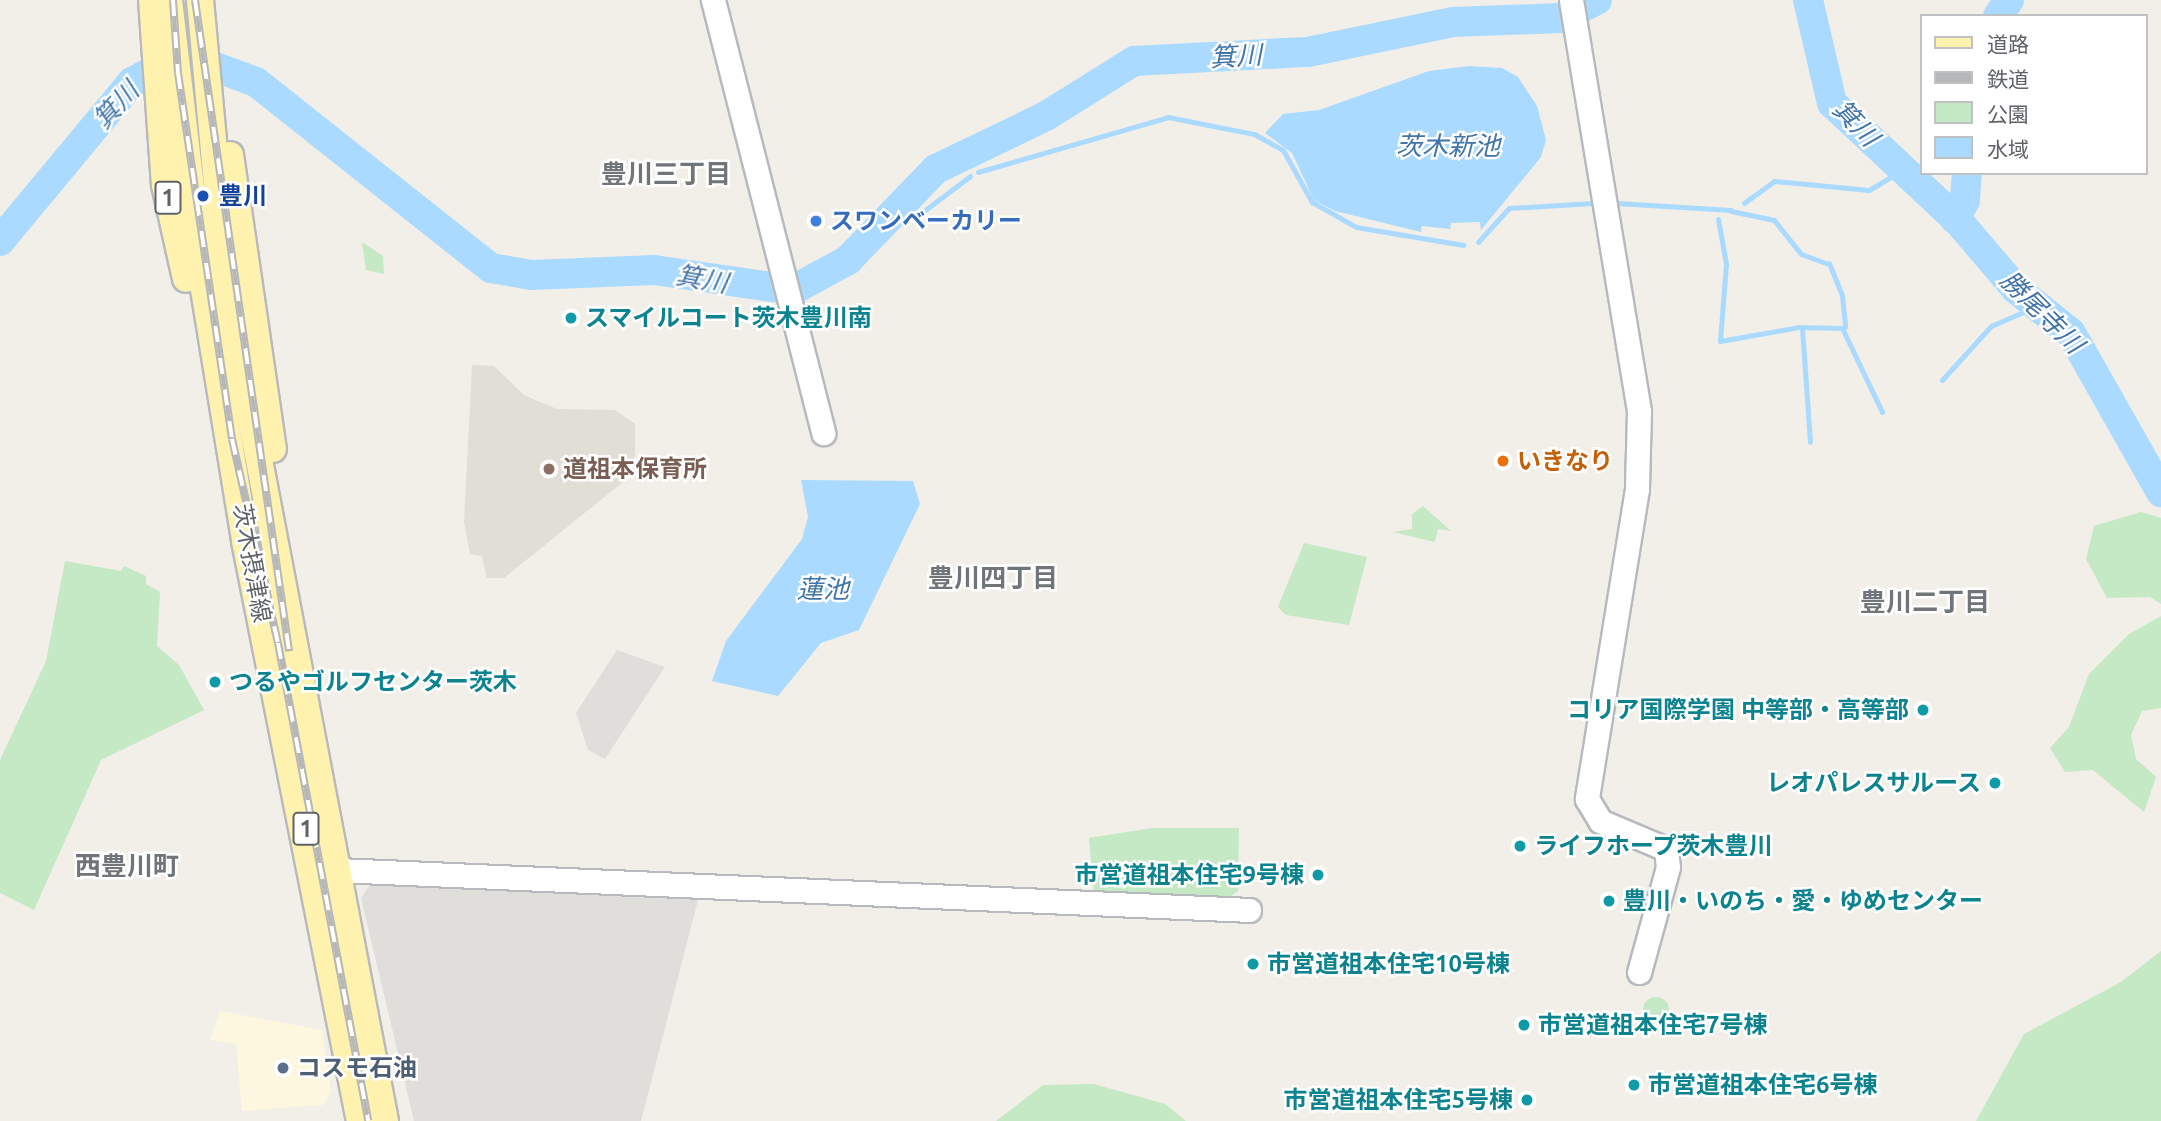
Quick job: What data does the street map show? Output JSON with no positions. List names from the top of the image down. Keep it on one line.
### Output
{"streets":{"main road":["1","茨木摂津線"]},"crossings":[["1","茨木摂津線"]],"districts":["豊川三丁目","豊川四丁目","豊川二丁目","西豊川町"],"water":["箕川","茨木新池","勝尾寺川","蓮池"],"places":["豊川","スワンベーカリー","スマイルコート茨木豊川南","いきなり","道祖本保育所","つるやゴルフセンター茨木","コリア国際学園 中等部・高等部","レオパレスサルース","ライフホープ茨木豊川","市営道祖本住宅9号棟","豊川・いのち・愛・ゆめセンター","市営道祖本住宅10号棟","市営道祖本住宅7号棟","コスモ石油","市営道祖本住宅6号棟","市営道祖本住宅5号棟"],"legend":["道路","鉄道","公園","水域"]}
